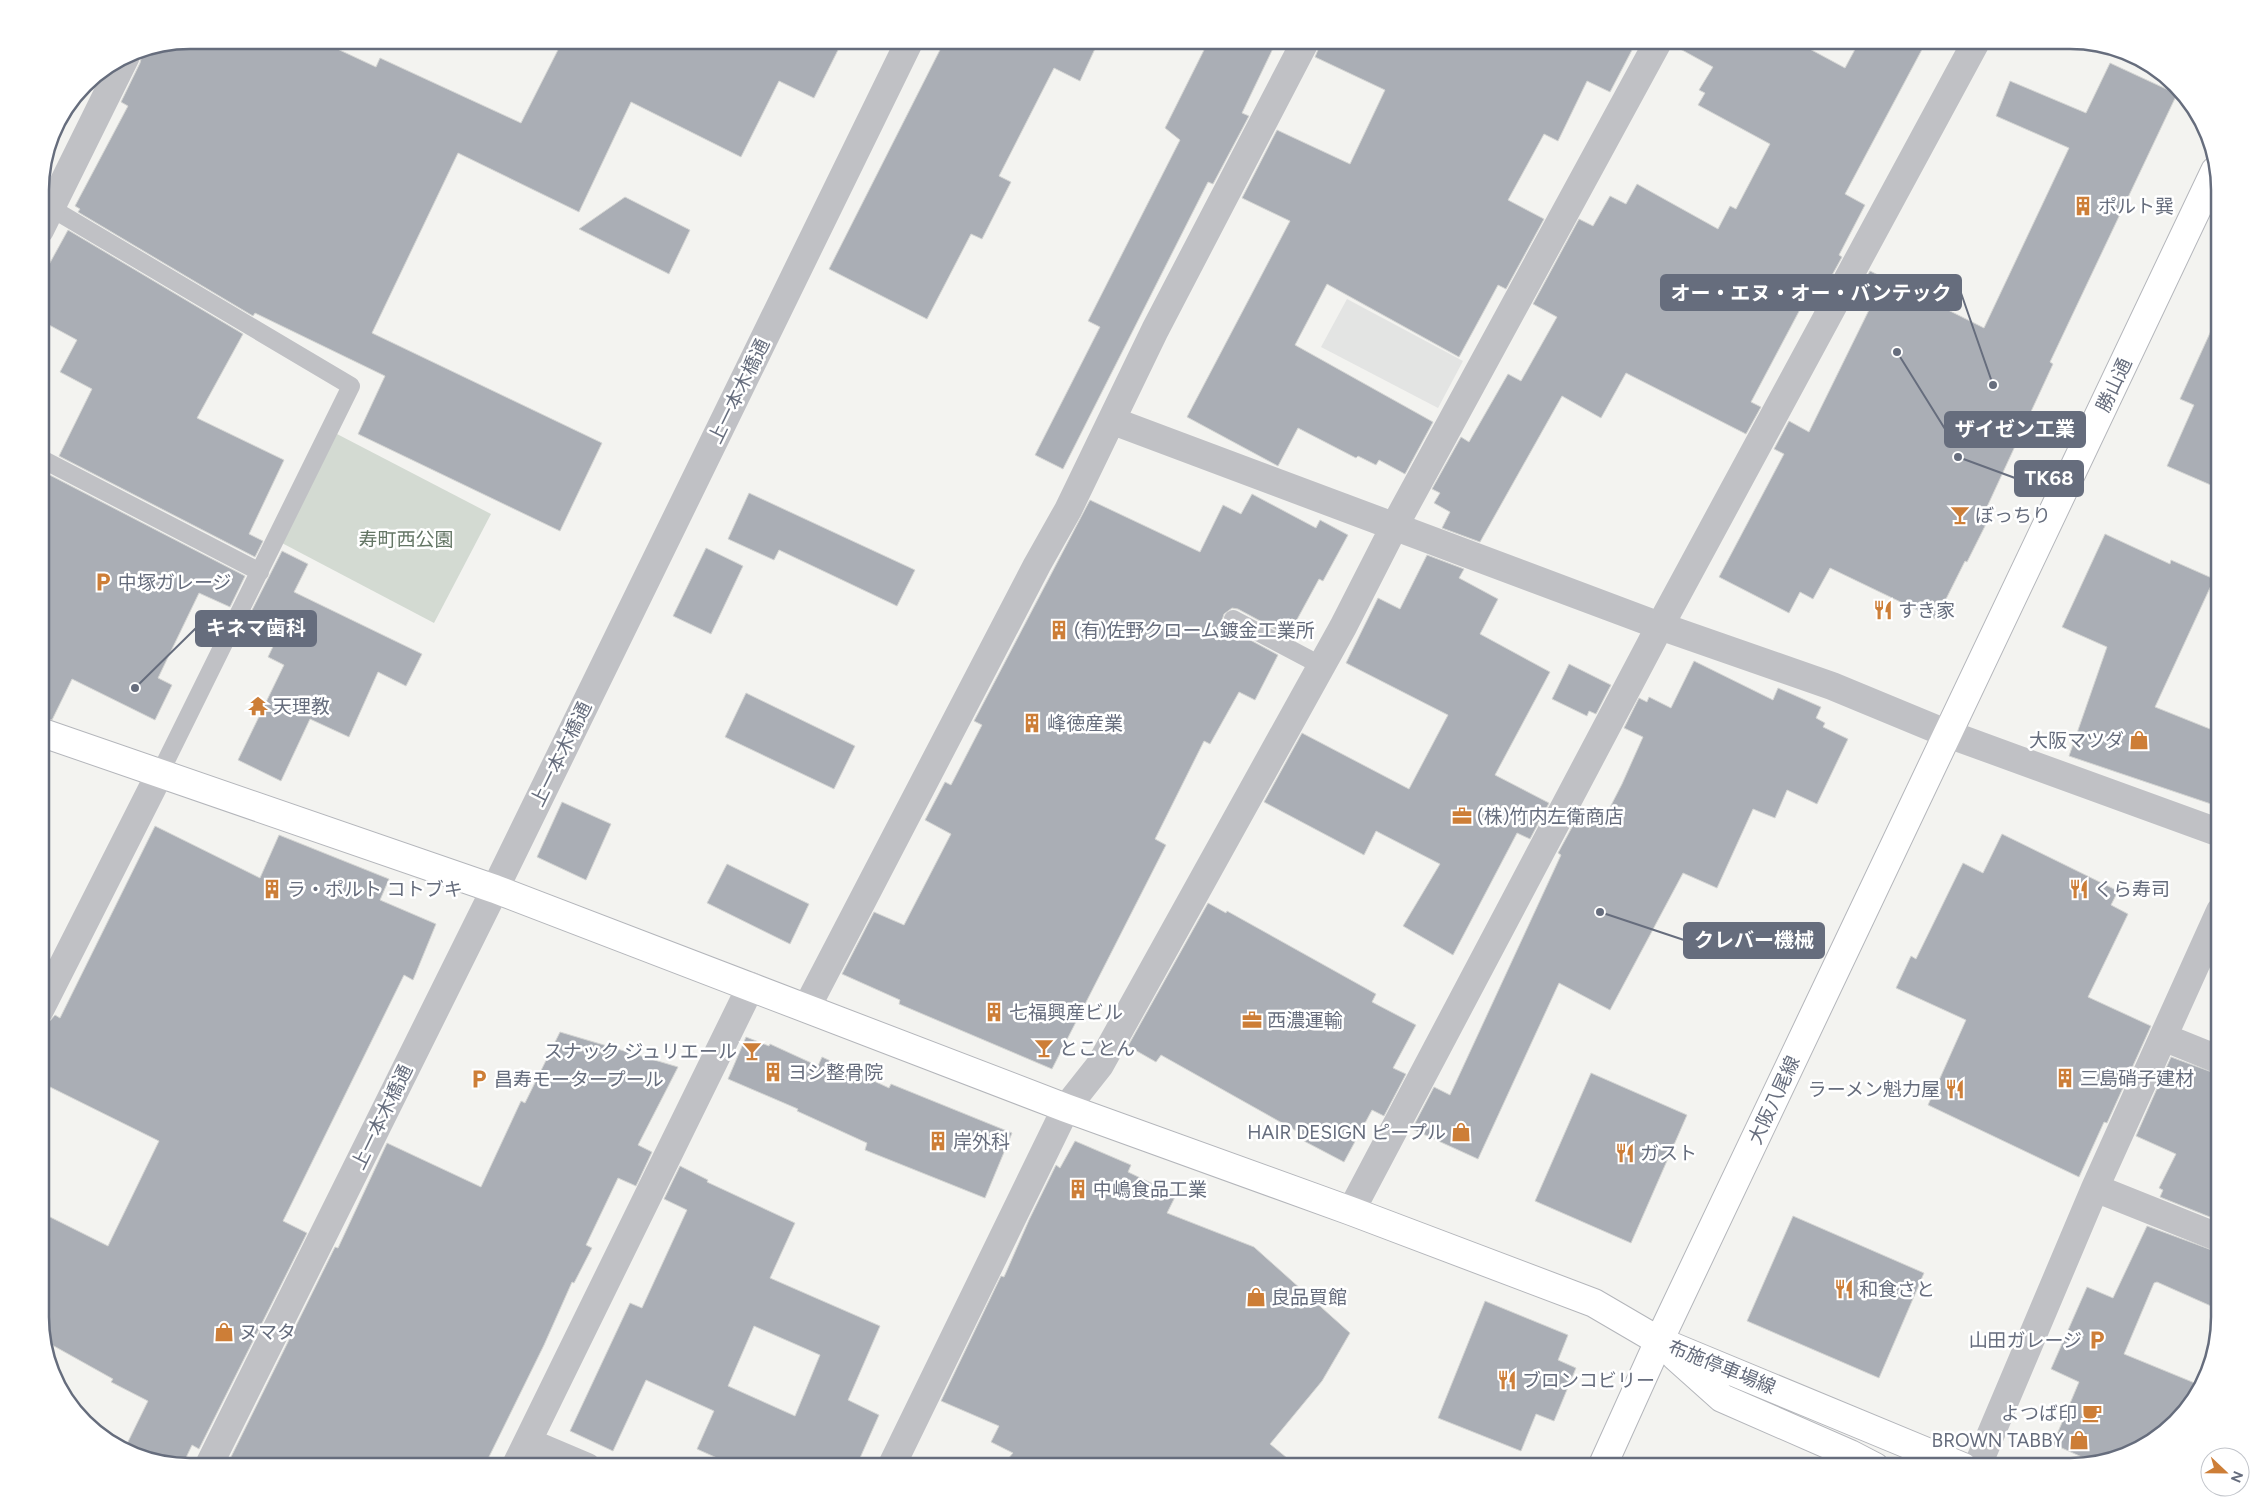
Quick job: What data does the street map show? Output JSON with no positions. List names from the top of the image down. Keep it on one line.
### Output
{"streets":{"main road":["勝山通","大阪八尾線","布施停車場線"],"street":["上一本木橋通"]},"crossings":[["勝山通","大阪八尾線"],["大阪八尾線","布施停車場線"]],"parks":["寿町西公園"],"places":{"building":["ポルト巽","(有)佐野クローム鍍金工業所","峰徳産業","ラ・ポルト コトブキ","七福興産ビル","ヨシ整骨院","三島硝子建材","岸外科","中嶋食品工業"],"other":["ザイゼン工業","オー・エヌ・オー・バンテック","TK68","キネマ歯科","クレバー機械"],"bar":["ぼっちり","とことん","スナック ジュリエール"],"parking":["中塚ガレージ","昌寿モータープール","山田ガレージ"],"restaurant":["すき家","くら寿司","ラーメン魁力屋","ガスト","和食さと","ブロンコビリー"],"temple":["天理教"],"shop":["大阪マツダ","HAIR DESIGN ピープル","良品買館","ヌマタ","BROWN TABBY"],"office":["(株)竹内左衛商店","西濃運輸"],"cafe":["よつば印"]},"north":"right"}
